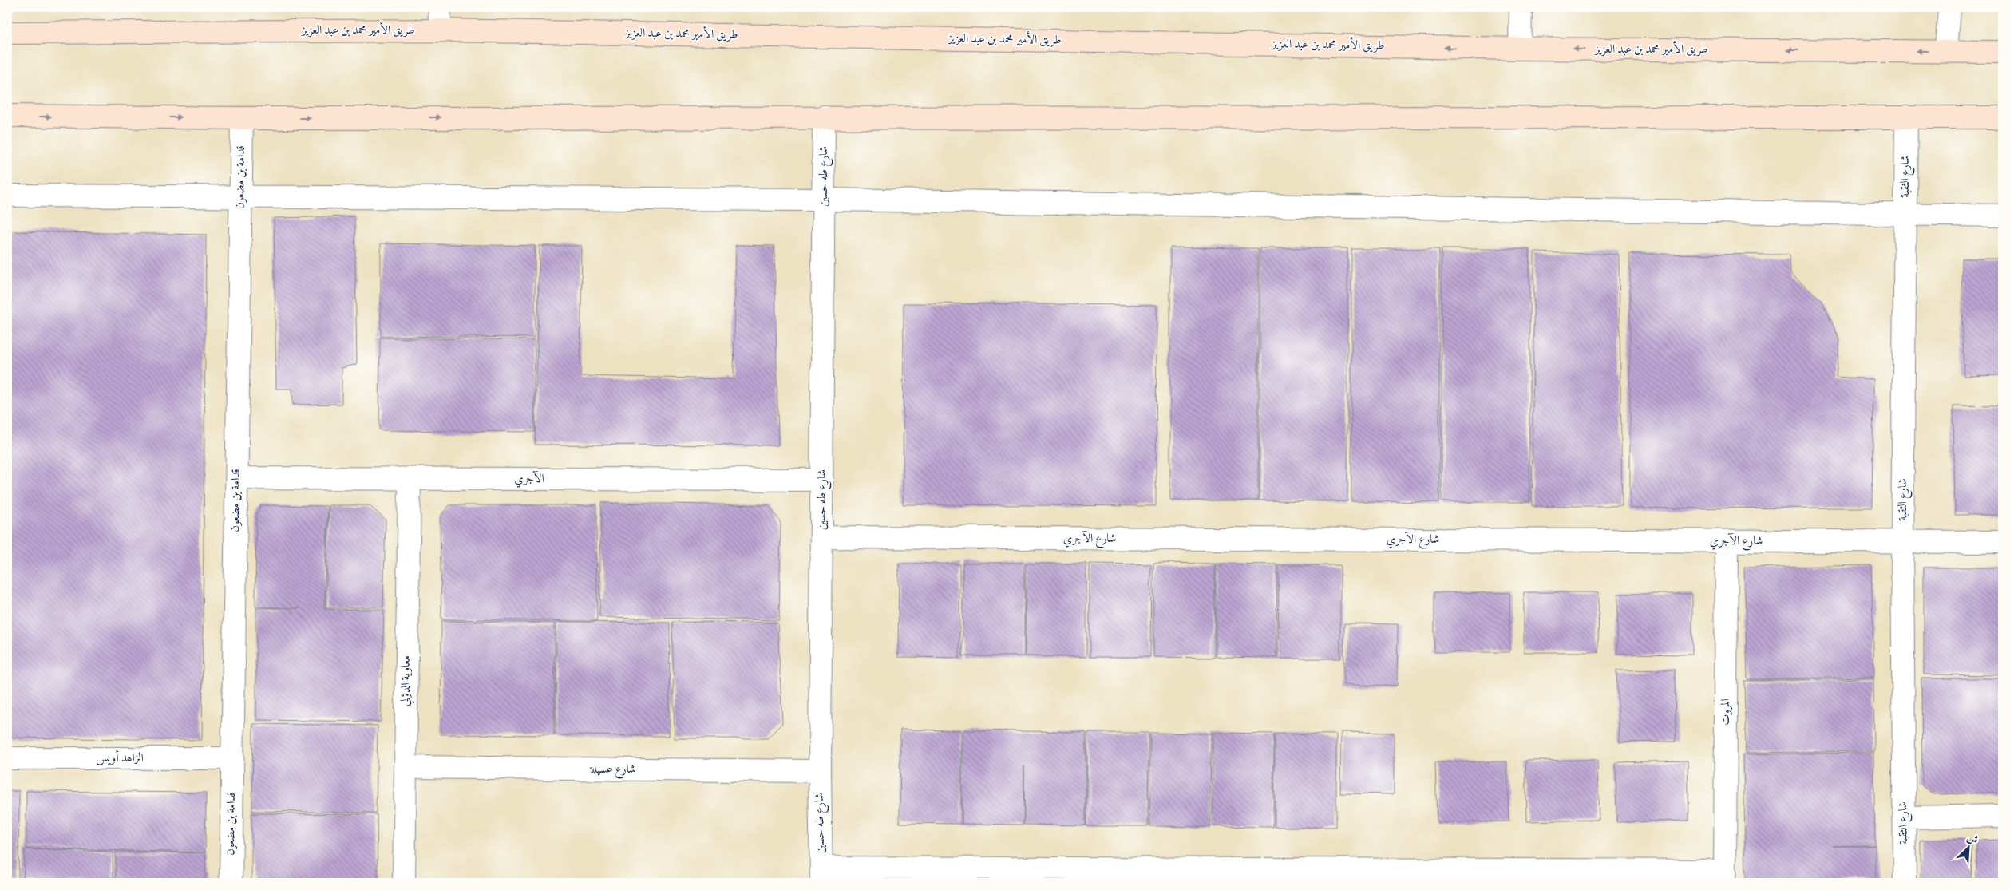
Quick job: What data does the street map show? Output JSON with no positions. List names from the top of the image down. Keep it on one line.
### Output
{"streets":{"main road":["طريق الأمير محمد بن عبد العزيز"],"street":["شارع طه حسين","شارع الثقبة","قدامة بن مضعون","الآجري","شارع الآجري","معاوية الدؤلي","المروت","الزاهد أويس","شارع عسيلة"]},"crossings":[["شارع طه حسين","الآجري"],["شارع طه حسين","شارع الآجري"],["شارع طه حسين","شارع عسيلة"],["شارع الثقبة","شارع الآجري"],["قدامة بن مضعون","الآجري"],["قدامة بن مضعون","الزاهد أويس"],["الآجري","معاوية الدؤلي"],["شارع الآجري","المروت"],["معاوية الدؤلي","شارع عسيلة"]],"north":"top right"}
